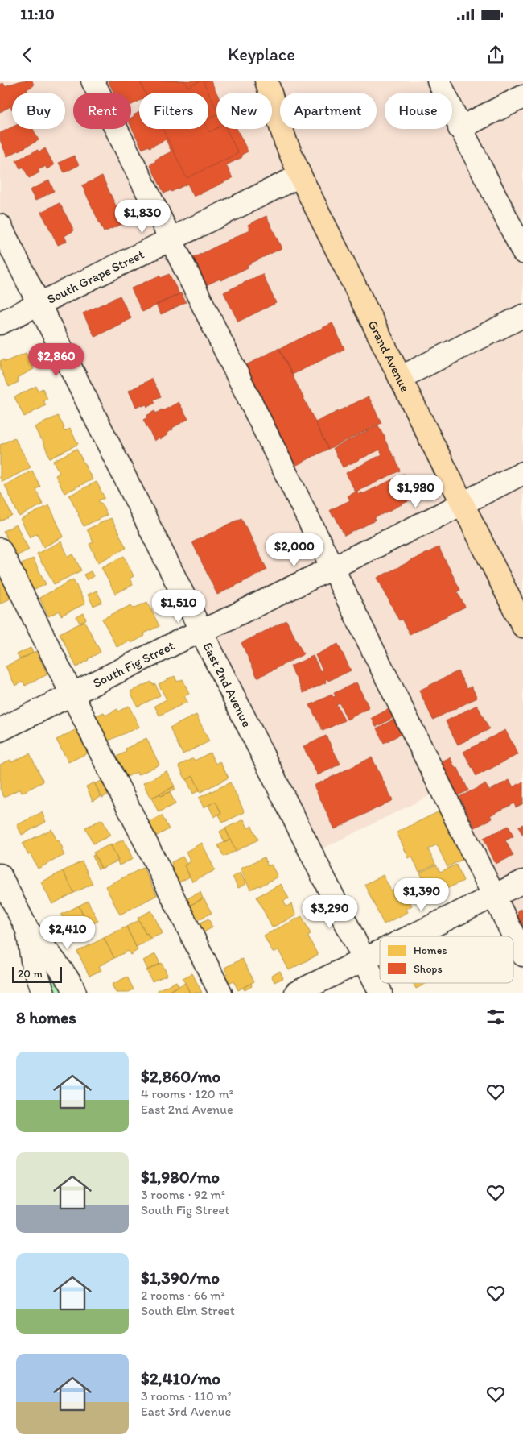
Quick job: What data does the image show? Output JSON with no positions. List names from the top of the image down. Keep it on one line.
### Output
{"streets":{"main road":["Grand Avenue"],"street":["South Grape Street","South Fig Street","East 2nd Avenue"]},"crossings":[["South Grape Street","Grand Avenue"],["South Grape Street","East 2nd Avenue"],["Grand Avenue","South Fig Street"],["South Fig Street","East 2nd Avenue"]],"legend":["Homes","Shops"],"scale_bar":"20 m","page":{"status":"11:10","header":"Keyplace","chip":["Buy","Rent","Filters","New","Apartment","House"],"price":["$1,830","$2,860","$1,980","$2,000","$1,510","$1,390","$3,290","$2,410"],"scale":"20 m","heading":"8 homes","list":[{"name":"$2,860/mo","note":"4 rooms · 120 m² · East 2nd Avenue"},{"name":"$1,980/mo","note":"3 rooms · 92 m² · South Fig Street"},{"name":"$1,390/mo","note":"2 rooms · 66 m² · South Elm Street"},{"name":"$2,410/mo","note":"3 rooms · 110 m² · East 3rd Avenue"}]}}
